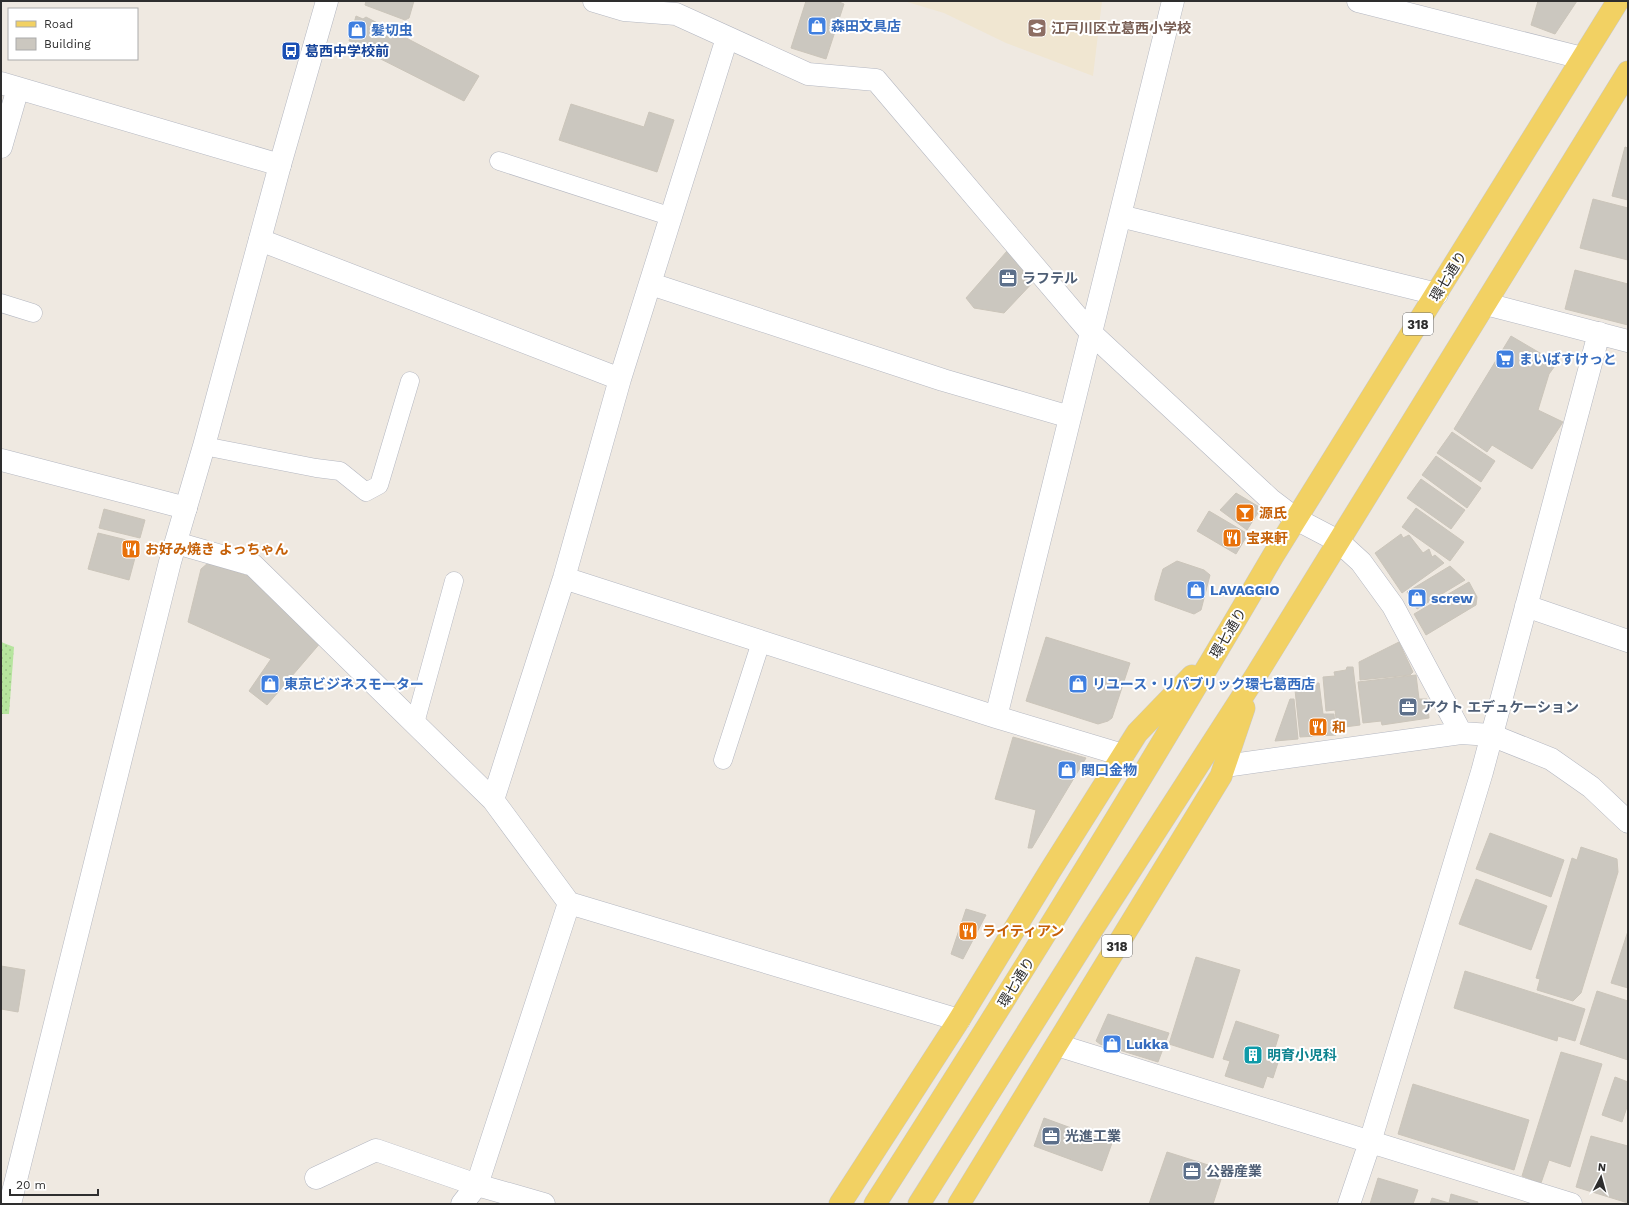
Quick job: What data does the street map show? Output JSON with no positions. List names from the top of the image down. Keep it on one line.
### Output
{"streets":{"main road":["環七通り","318"]},"places":{"shop":["森田文具店","髪切虫","LAVAGGIO","screw","東京ビジネスモーター","リユース・リパブリック環七葛西店","関口金物","Lukka"],"school or university":["江戸川区立葛西小学校"],"bus stop":["葛西中学校前"],"office":["ラフテル","アクト エデュケーション","光進工業","公器産業"],"supermarket":["まいばすけっと"],"bar":["源氏"],"restaurant":["宝来軒","お好み焼き よっちゃん","和","ライティアン"],"building":["明育小児科"]},"legend":["Road","Building"],"scale_bar":"20 m","north":"top"}
